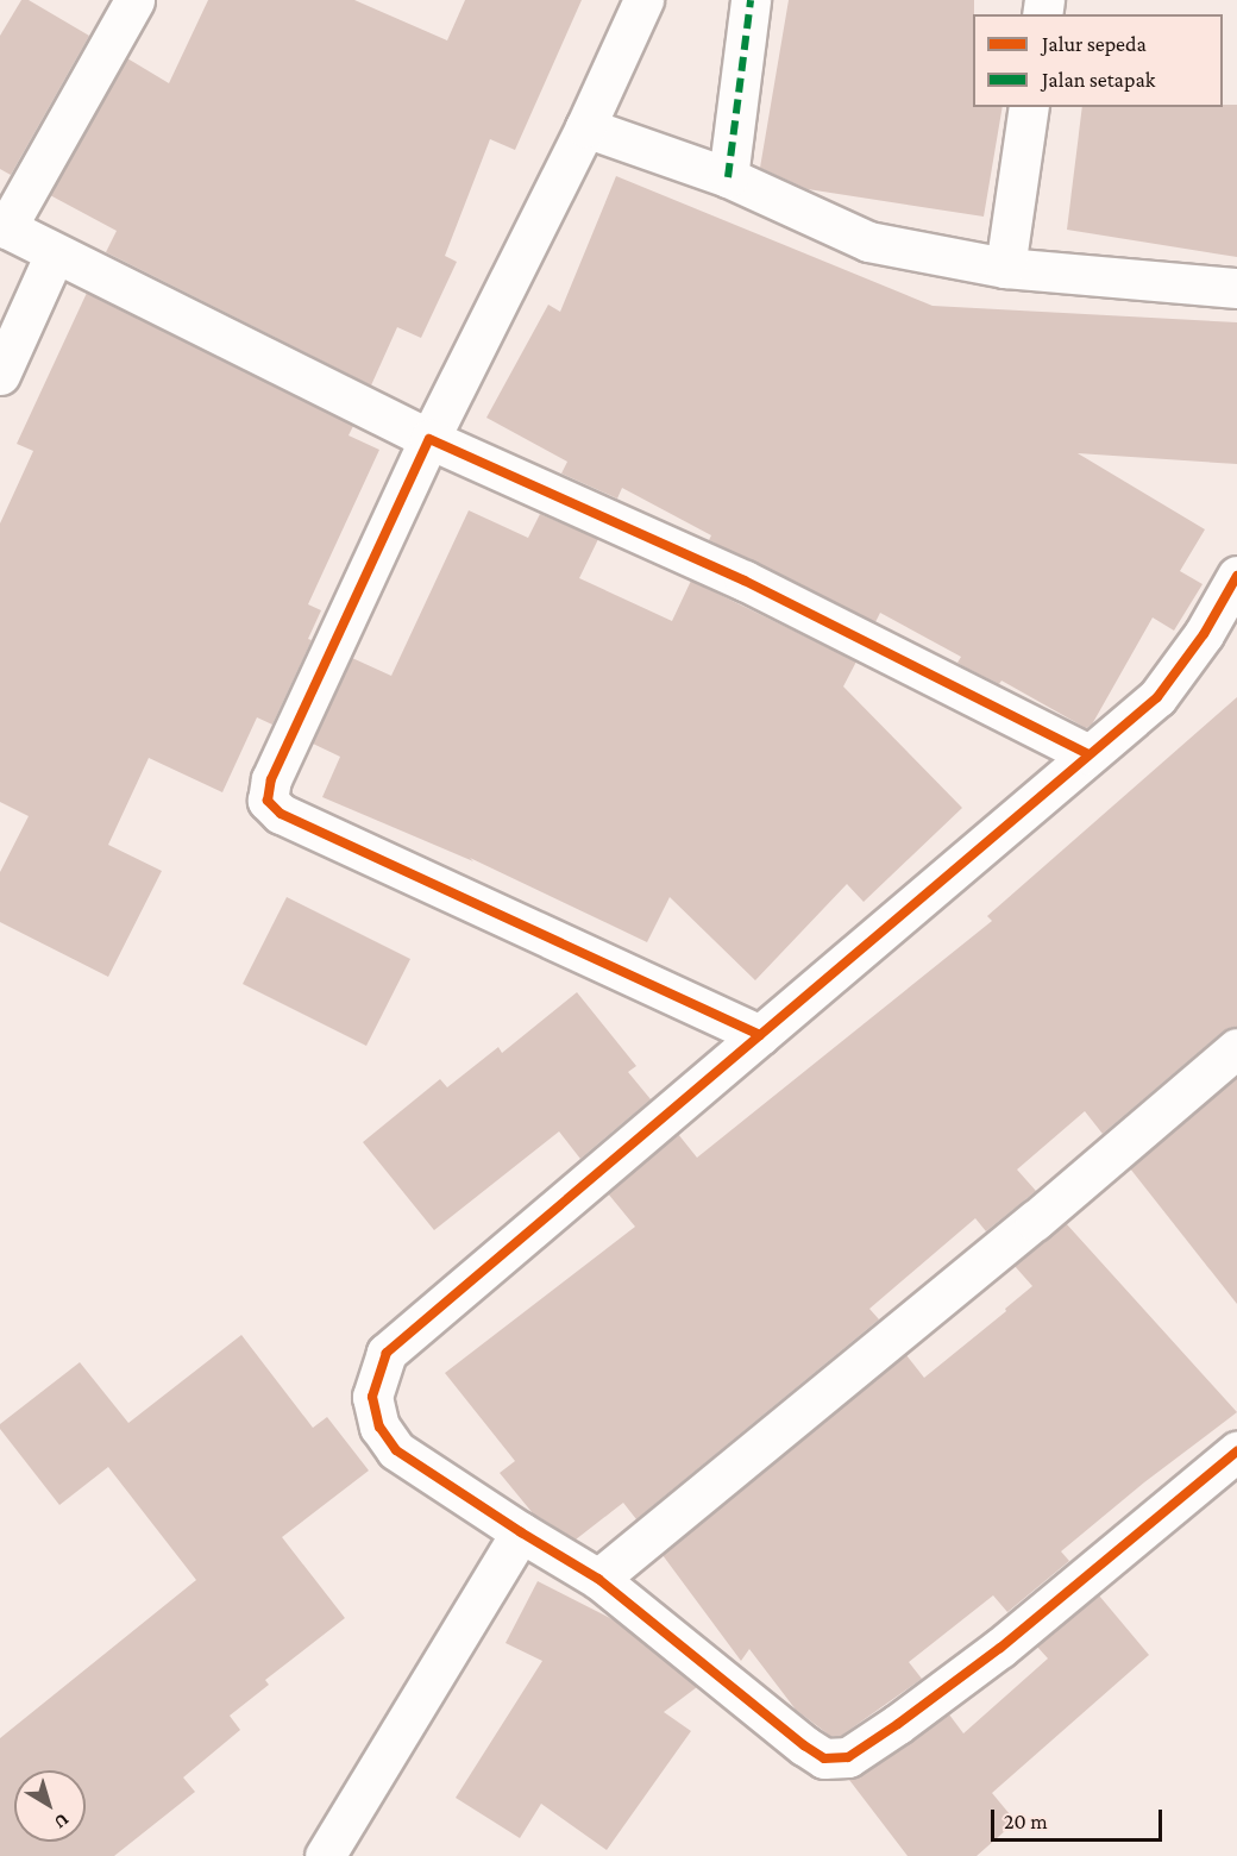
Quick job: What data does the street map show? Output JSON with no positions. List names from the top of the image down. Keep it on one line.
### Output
{"legend":["Jalur sepeda","Jalan setapak"],"scale_bar":"20 m","north":"bottom right"}
